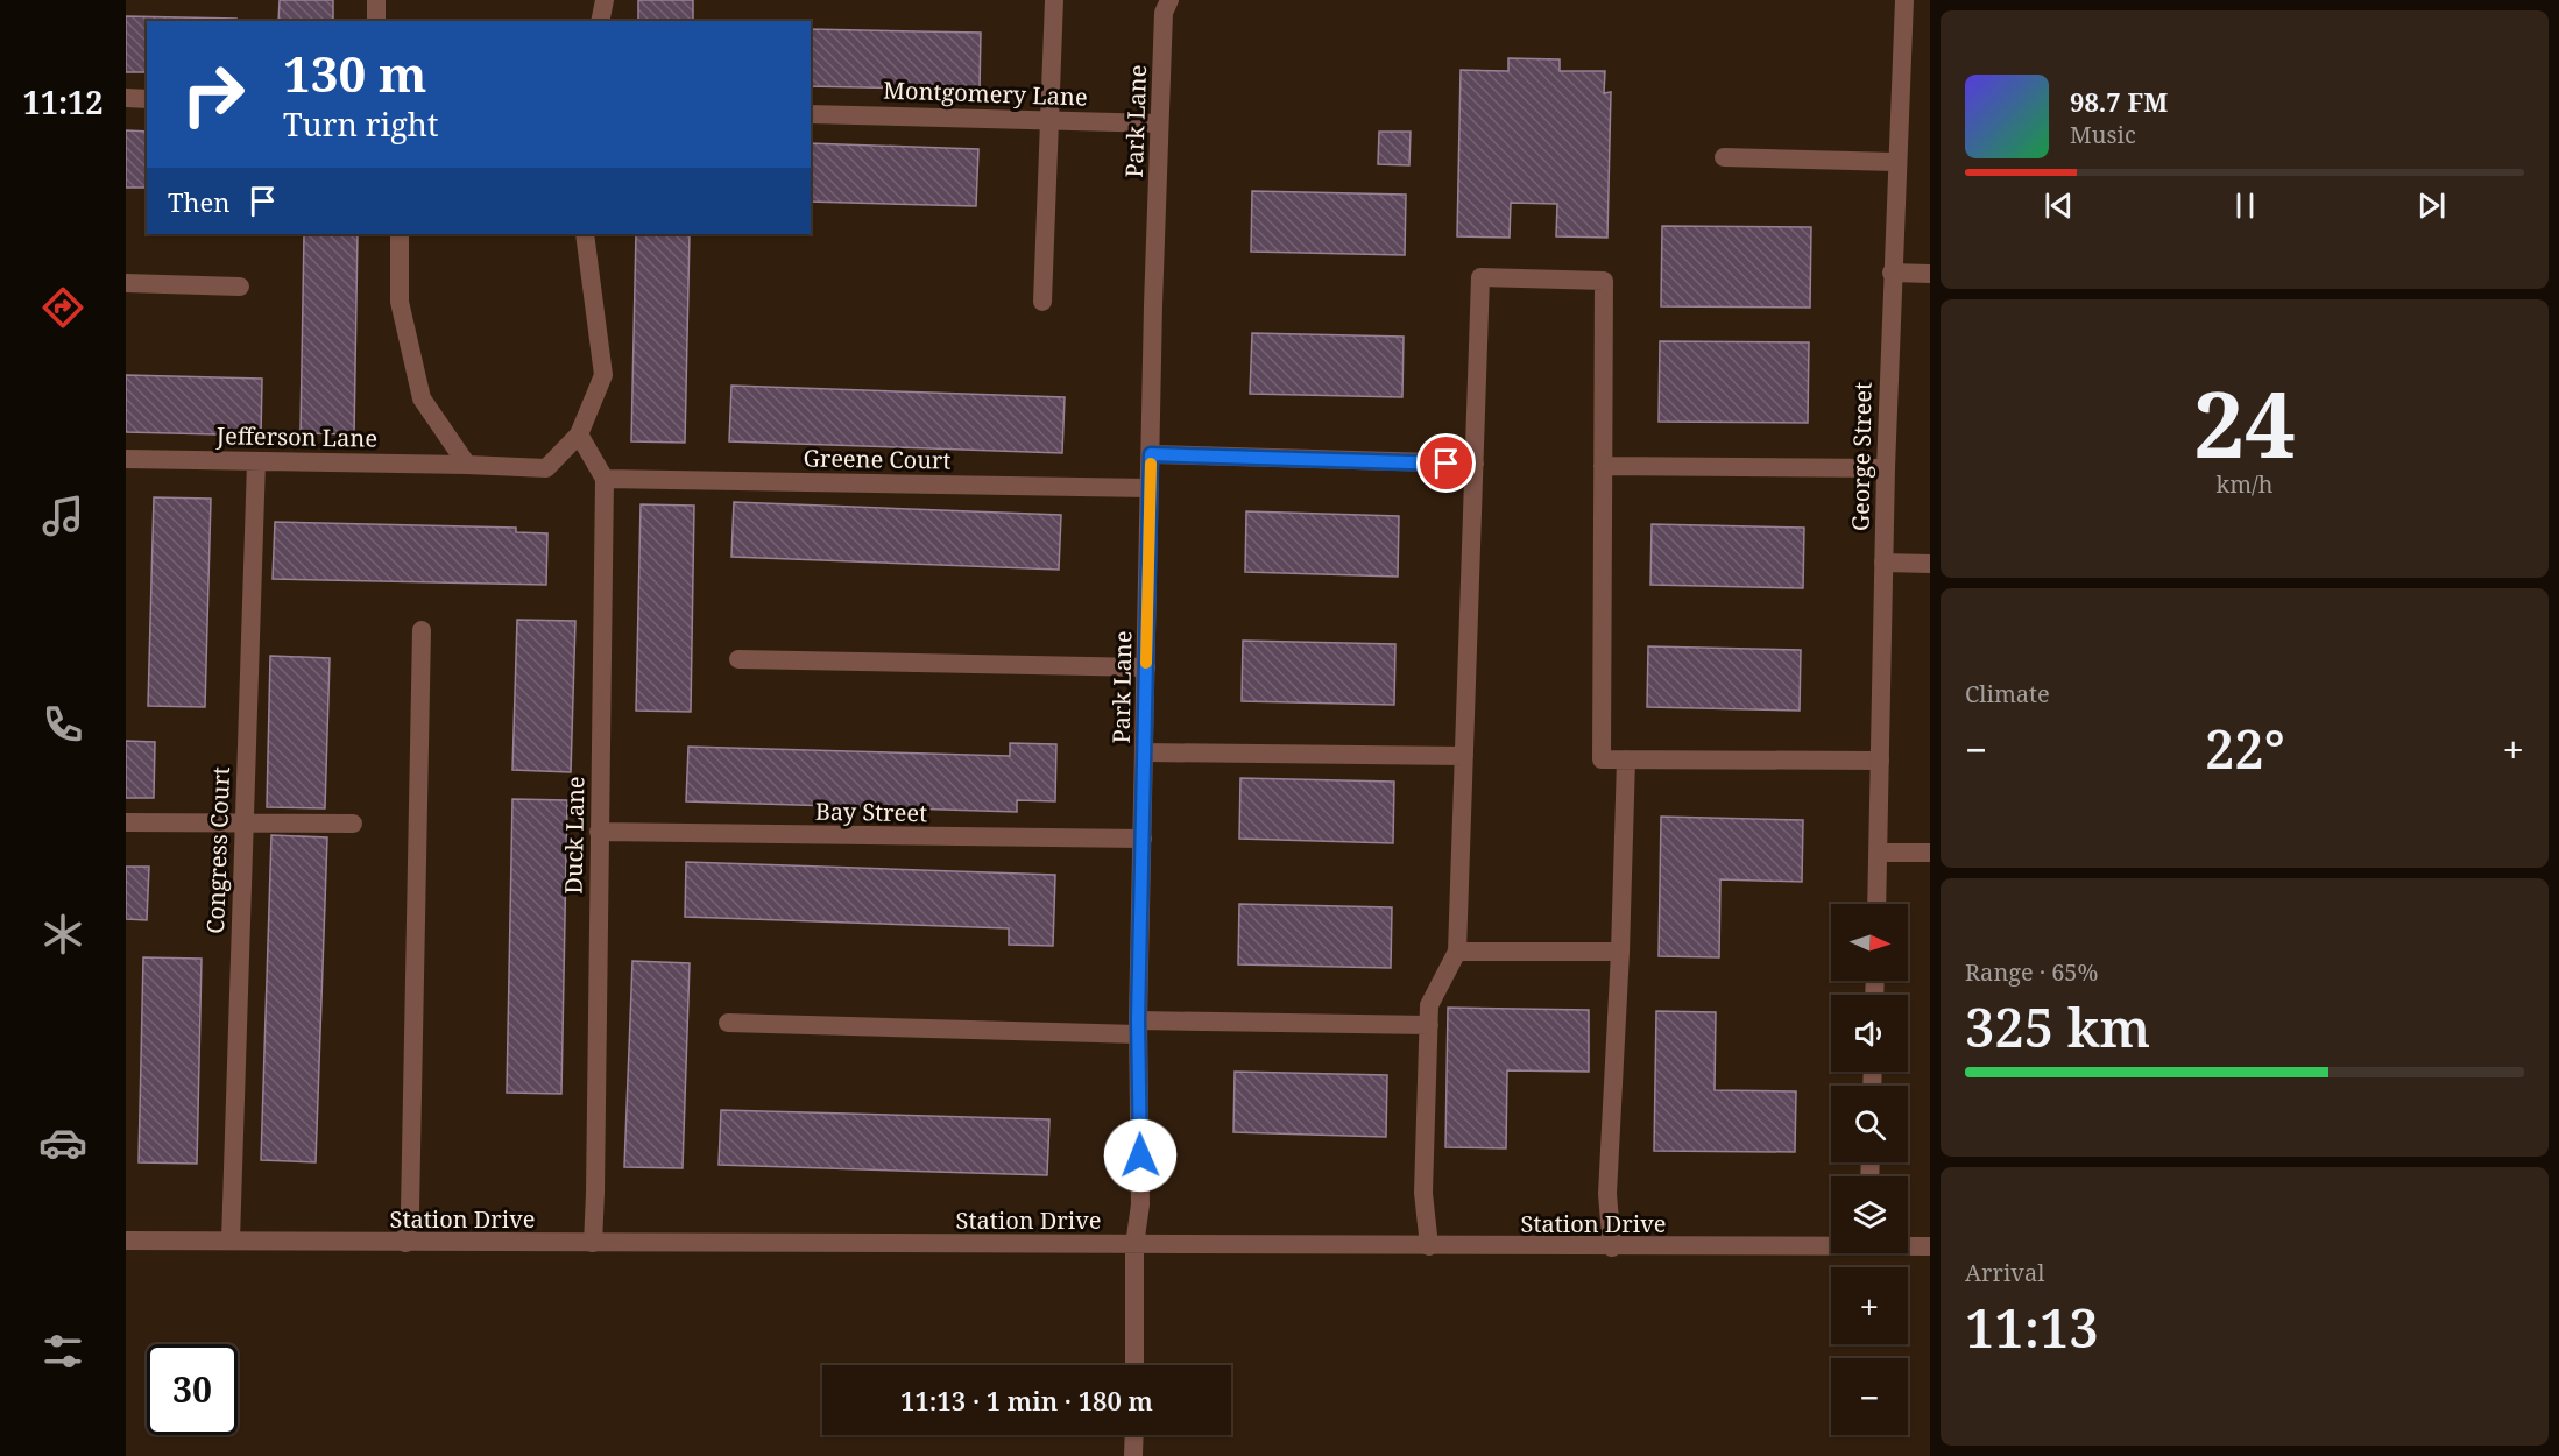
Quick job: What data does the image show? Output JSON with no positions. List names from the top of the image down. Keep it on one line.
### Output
{"streets":{"street":["Montgomery Lane","Park Lane","Jefferson Lane","George Street","Greene Court","Bay Street","Duck Lane","Congress Court","Station Drive"]},"crossings":[["Montgomery Lane","Park Lane"],["Park Lane","Greene Court"],["Park Lane","Bay Street"],["Park Lane","Station Drive"],["Jefferson Lane","Congress Court"],["Greene Court","Duck Lane"],["Bay Street","Duck Lane"],["Duck Lane","Station Drive"],["Congress Court","Station Drive"]],"north":"right","page":{"tabs":"11:12","turn":["130 m","Turn right"],"song":["98.7 FM","Music"],"then":"Then","tile":[["24","km/h"],"Climate",["Range · 65%","325 km"],["Arrival","11:13"]],"heat":["−","22°","+"],"map_buttons":["+","−"],"limit":"30","trip":"11:13 · 1 min · 180 m"}}
